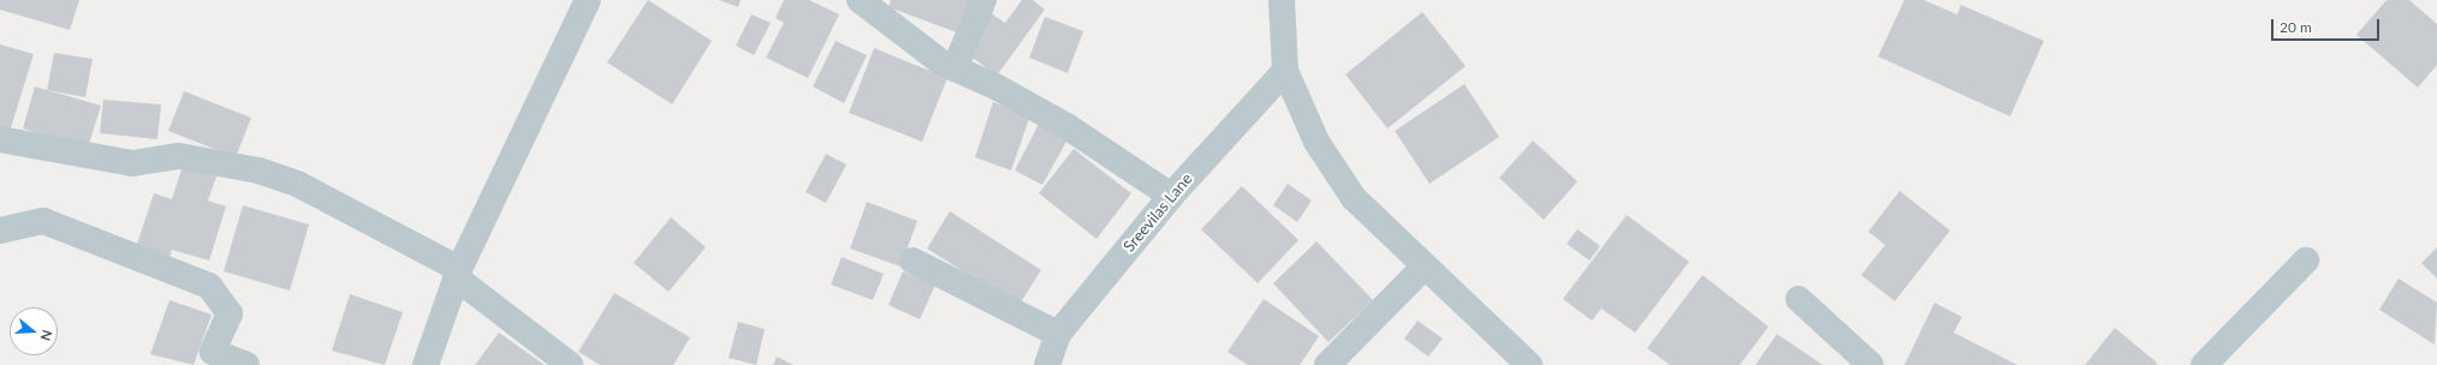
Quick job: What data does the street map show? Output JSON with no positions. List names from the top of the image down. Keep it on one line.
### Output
{"streets":{"street":["Sreevilas Lane"]},"scale_bar":"20 m","north":"right"}
